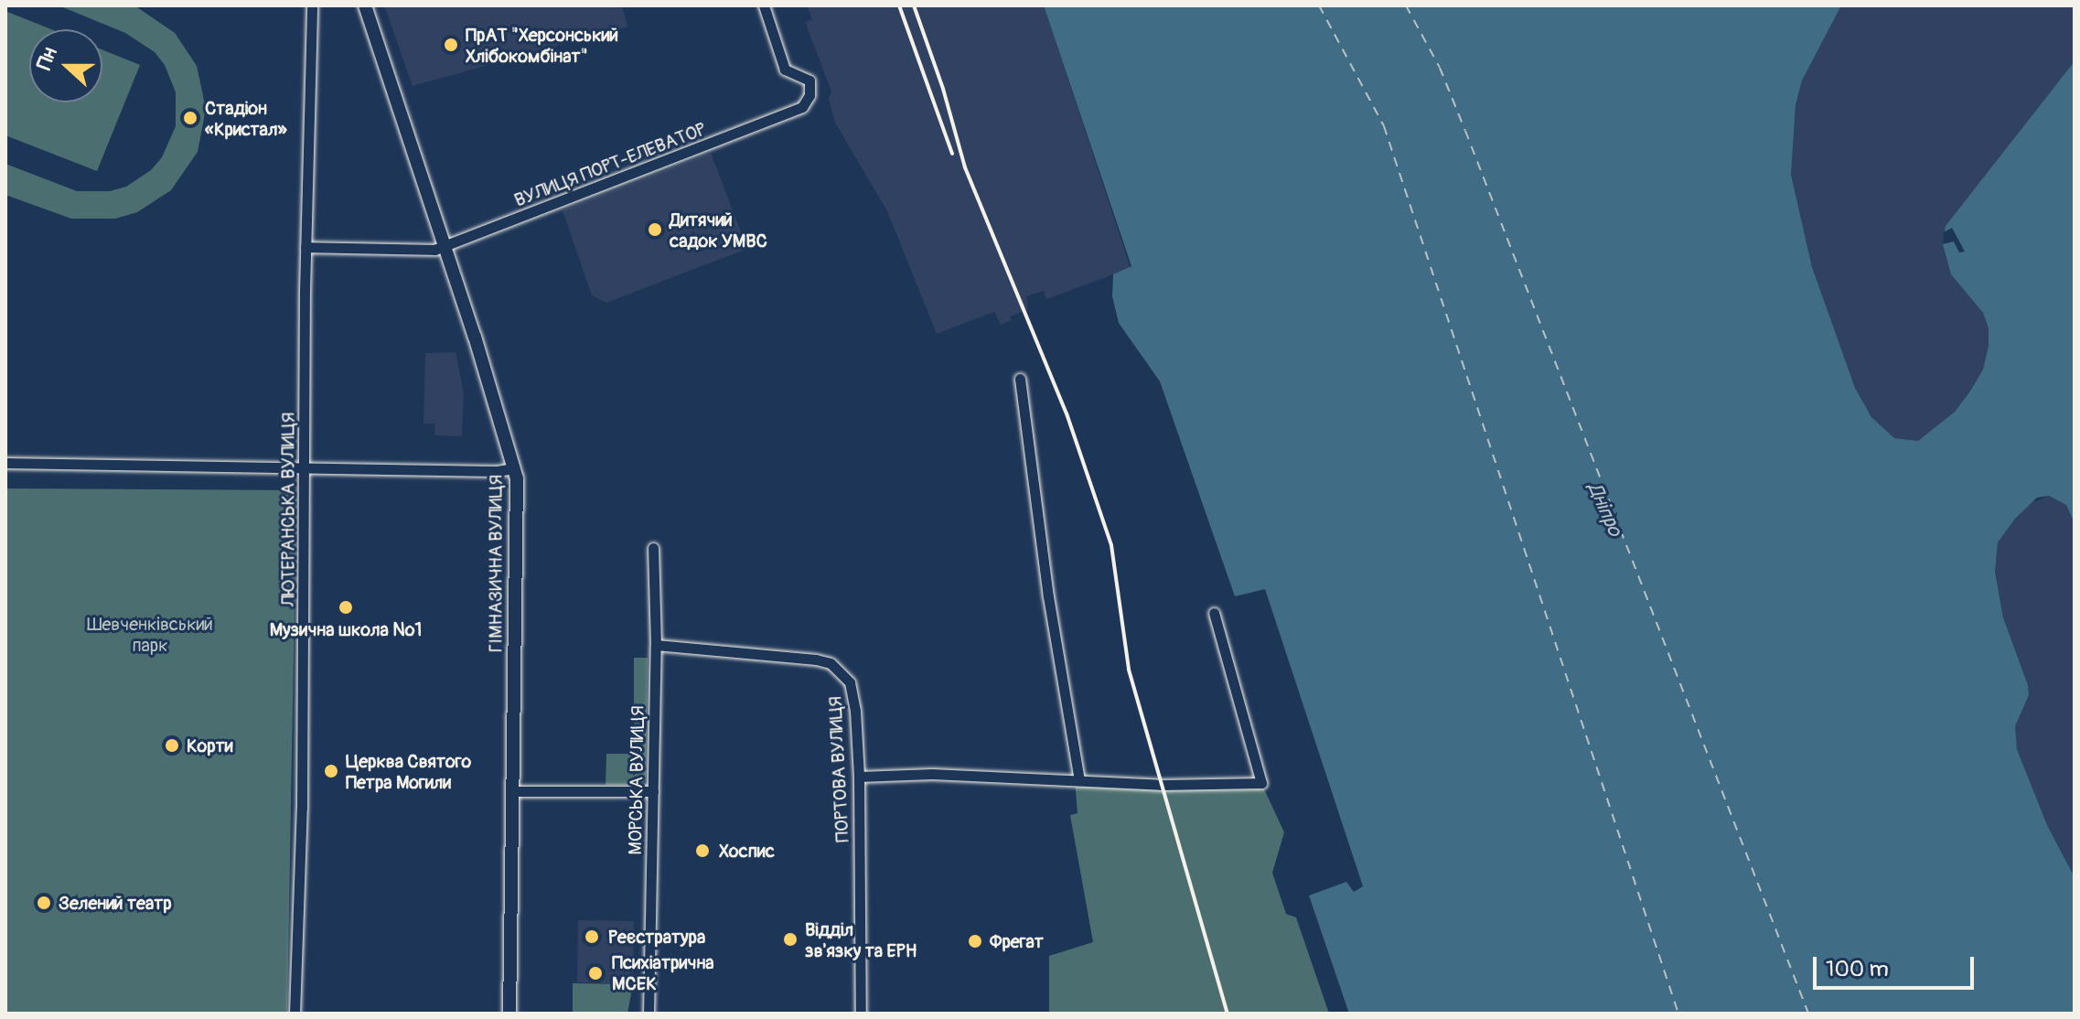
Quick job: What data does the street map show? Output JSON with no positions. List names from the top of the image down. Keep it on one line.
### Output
{"streets":{"street":["ВУЛИЦЯ ПОРТ-ЕЛЕВАТОР","ЛЮТЕРАНСЬКА ВУЛИЦЯ","ГІМНАЗИЧНА ВУЛИЦЯ","ПОРТОВА ВУЛИЦЯ","МОРСЬКА ВУЛИЦЯ"]},"crossings":[["ВУЛИЦЯ ПОРТ-ЕЛЕВАТОР","ЛЮТЕРАНСЬКА ВУЛИЦЯ"],["ВУЛИЦЯ ПОРТ-ЕЛЕВАТОР","ГІМНАЗИЧНА ВУЛИЦЯ"],["ПОРТОВА ВУЛИЦЯ","МОРСЬКА ВУЛИЦЯ"]],"water":["Дніпро"],"parks":["Шевченківський парк"],"places":["ПрАТ \"Херсонський Хлібокомбінат\"","Стадіон «Кристал»","Дитячий садок УМВС","Музична школа №1","Корти","Церква Святого Петра Могили","Хоспис","Зелений театр","Реєстратура","Відділ зв'язку та ЕРН","Фрегат","Психіатрична МСЕК"],"scale_bar":"100 m","north":"left"}
